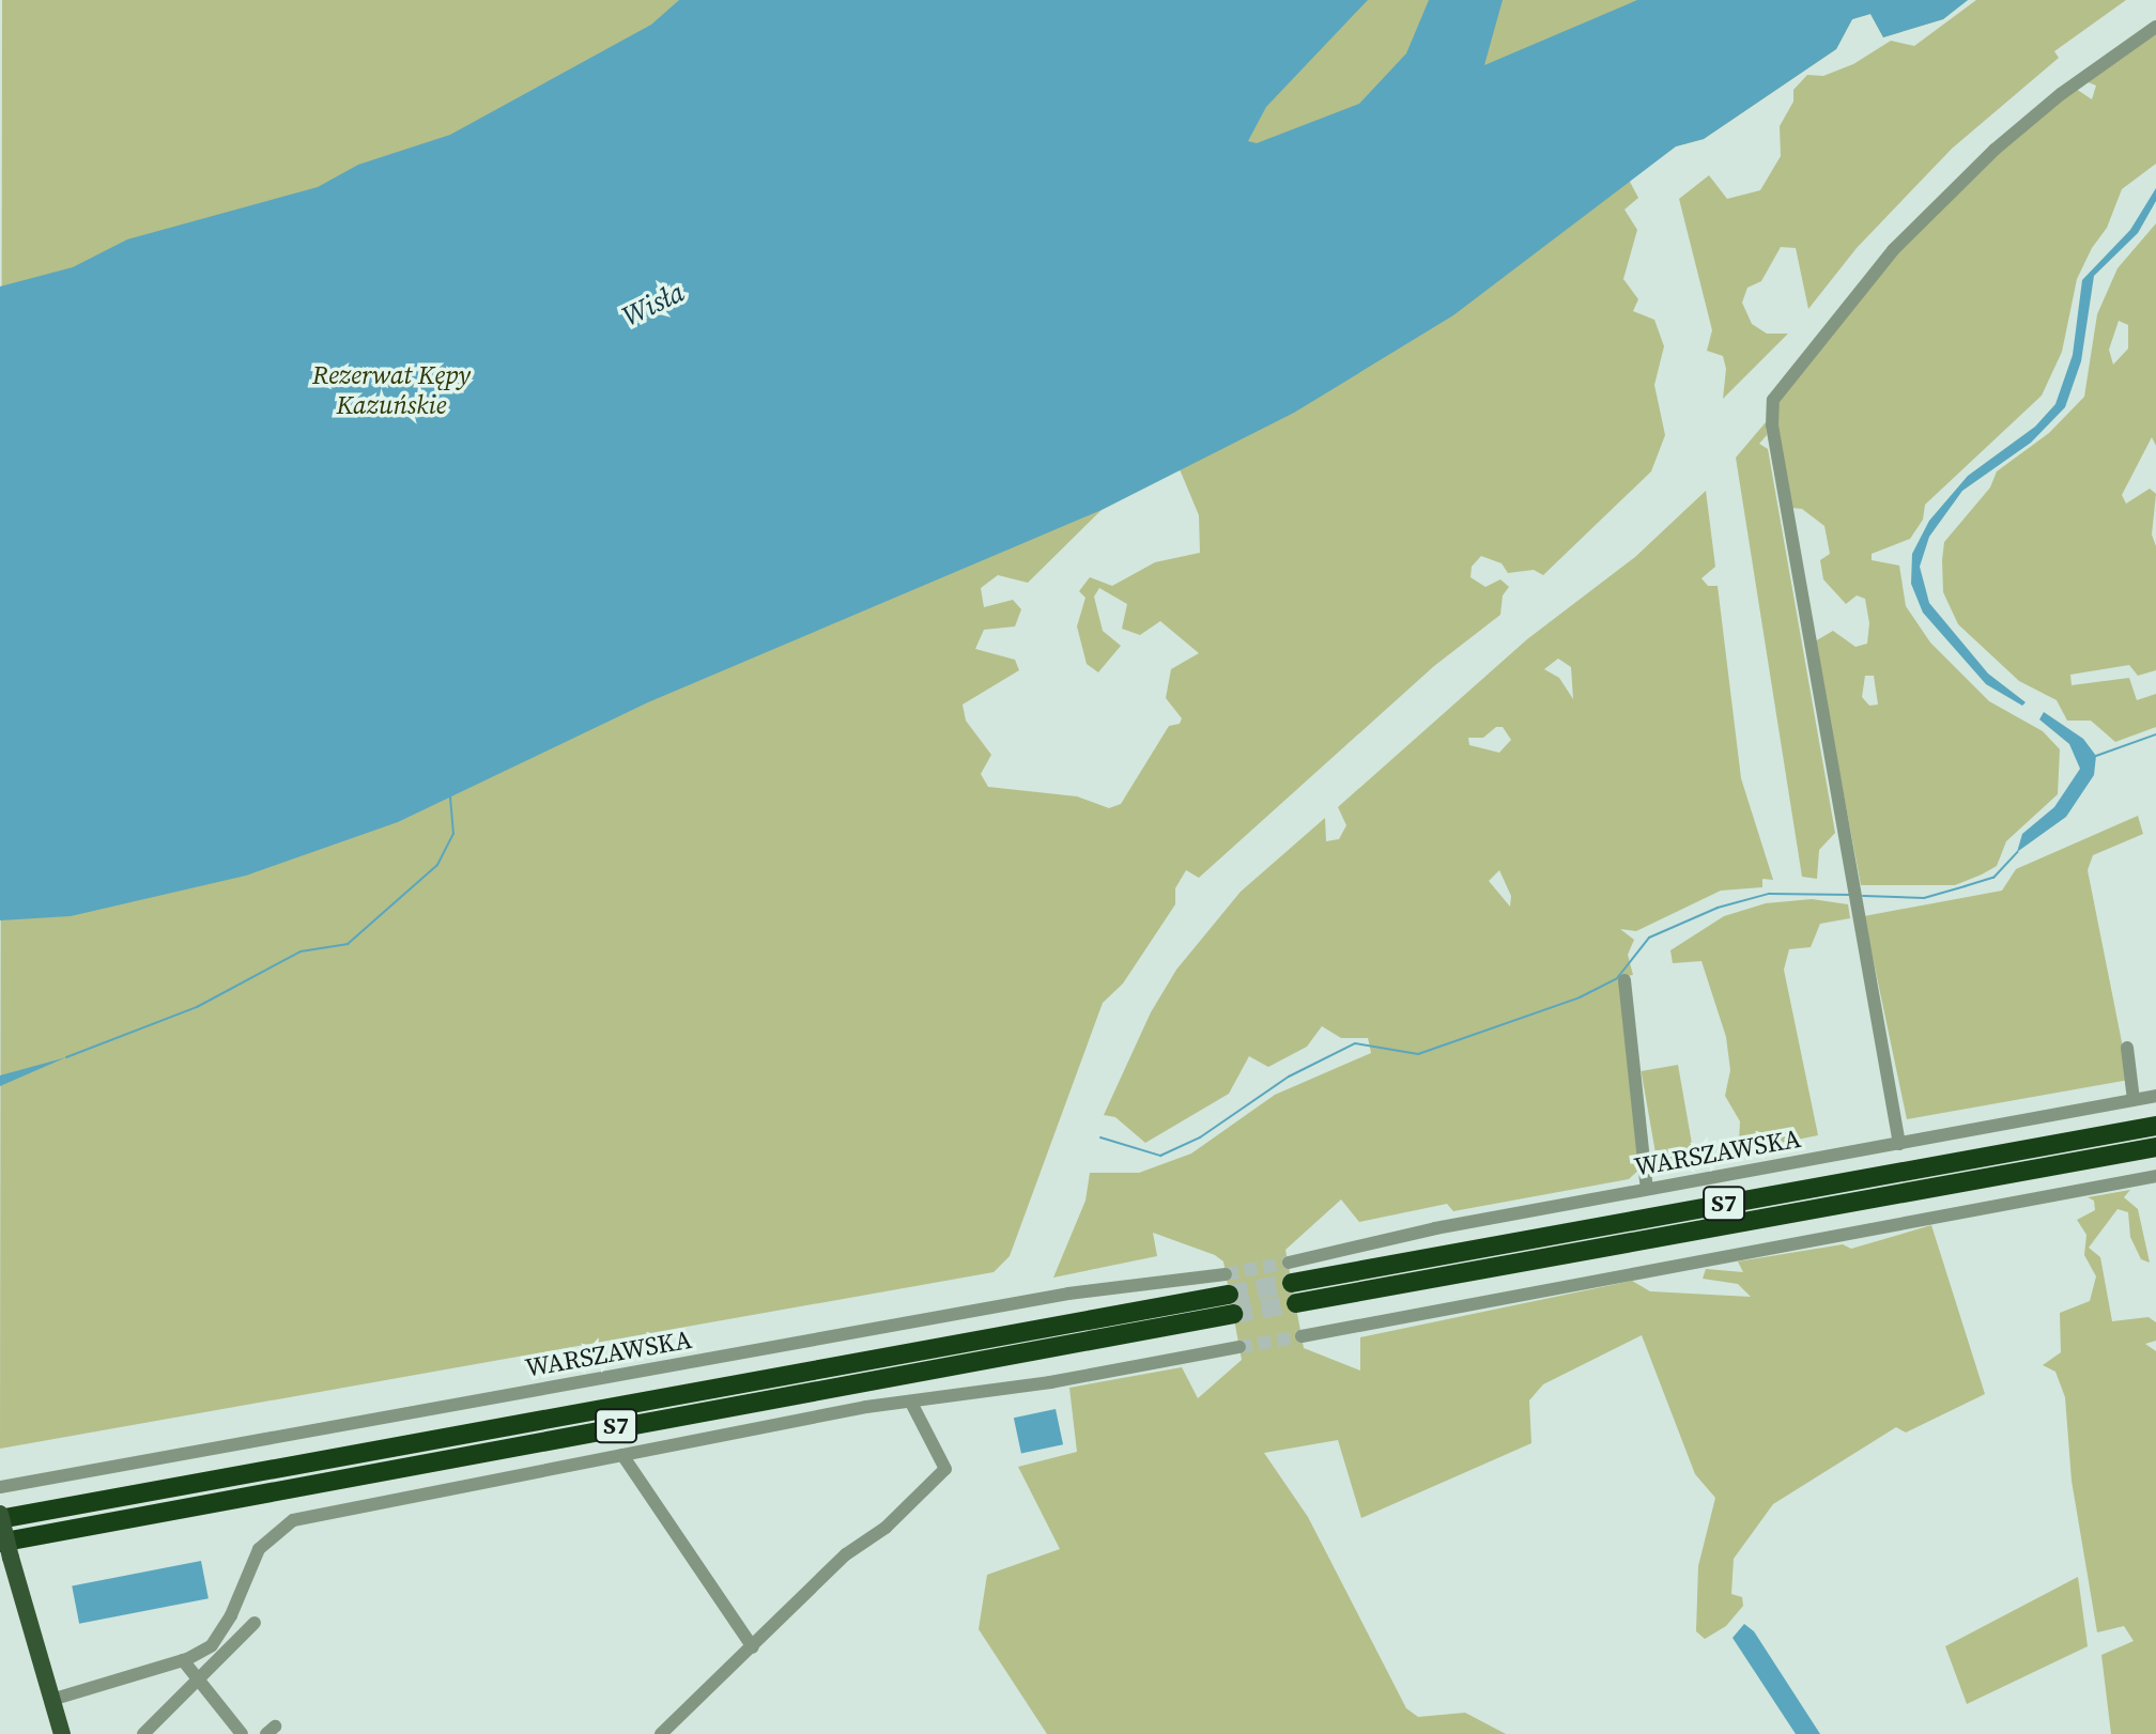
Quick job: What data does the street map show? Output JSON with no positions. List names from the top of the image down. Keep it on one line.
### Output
{"streets":{"highway":["S7"],"street":["WARSZAWSKA"]},"crossings":[["WARSZAWSKA","S7"]],"water":["Wisła"],"parks":["Rezerwat Kępy Kazuńskie"]}
